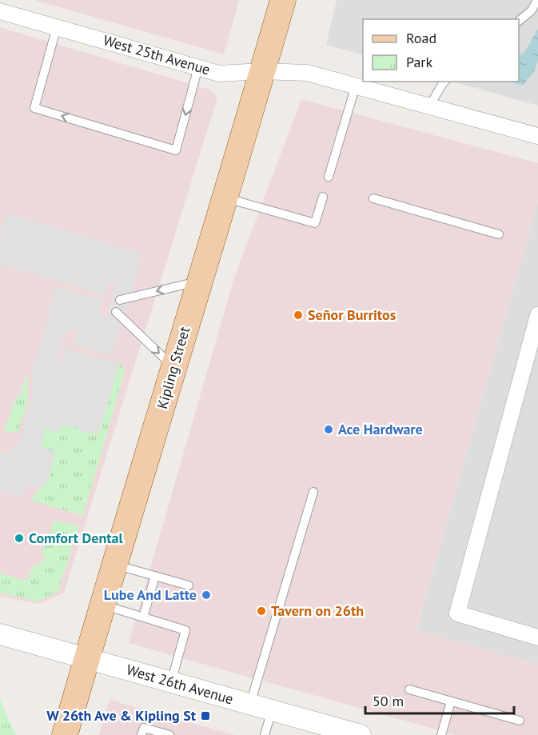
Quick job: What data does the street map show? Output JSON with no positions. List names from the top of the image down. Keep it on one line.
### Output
{"streets":{"main road":["Kipling Street"],"street":["West 25th Avenue","West 26th Avenue"]},"crossings":[["West 25th Avenue","Kipling Street"],["Kipling Street","West 26th Avenue"]],"places":{"other":["Señor Burritos","Ace Hardware","Comfort Dental","Lube And Latte","Tavern on 26th"],"transit":["W 26th Ave & Kipling St"]},"legend":["Road","Park"],"scale_bar":"50 m"}
